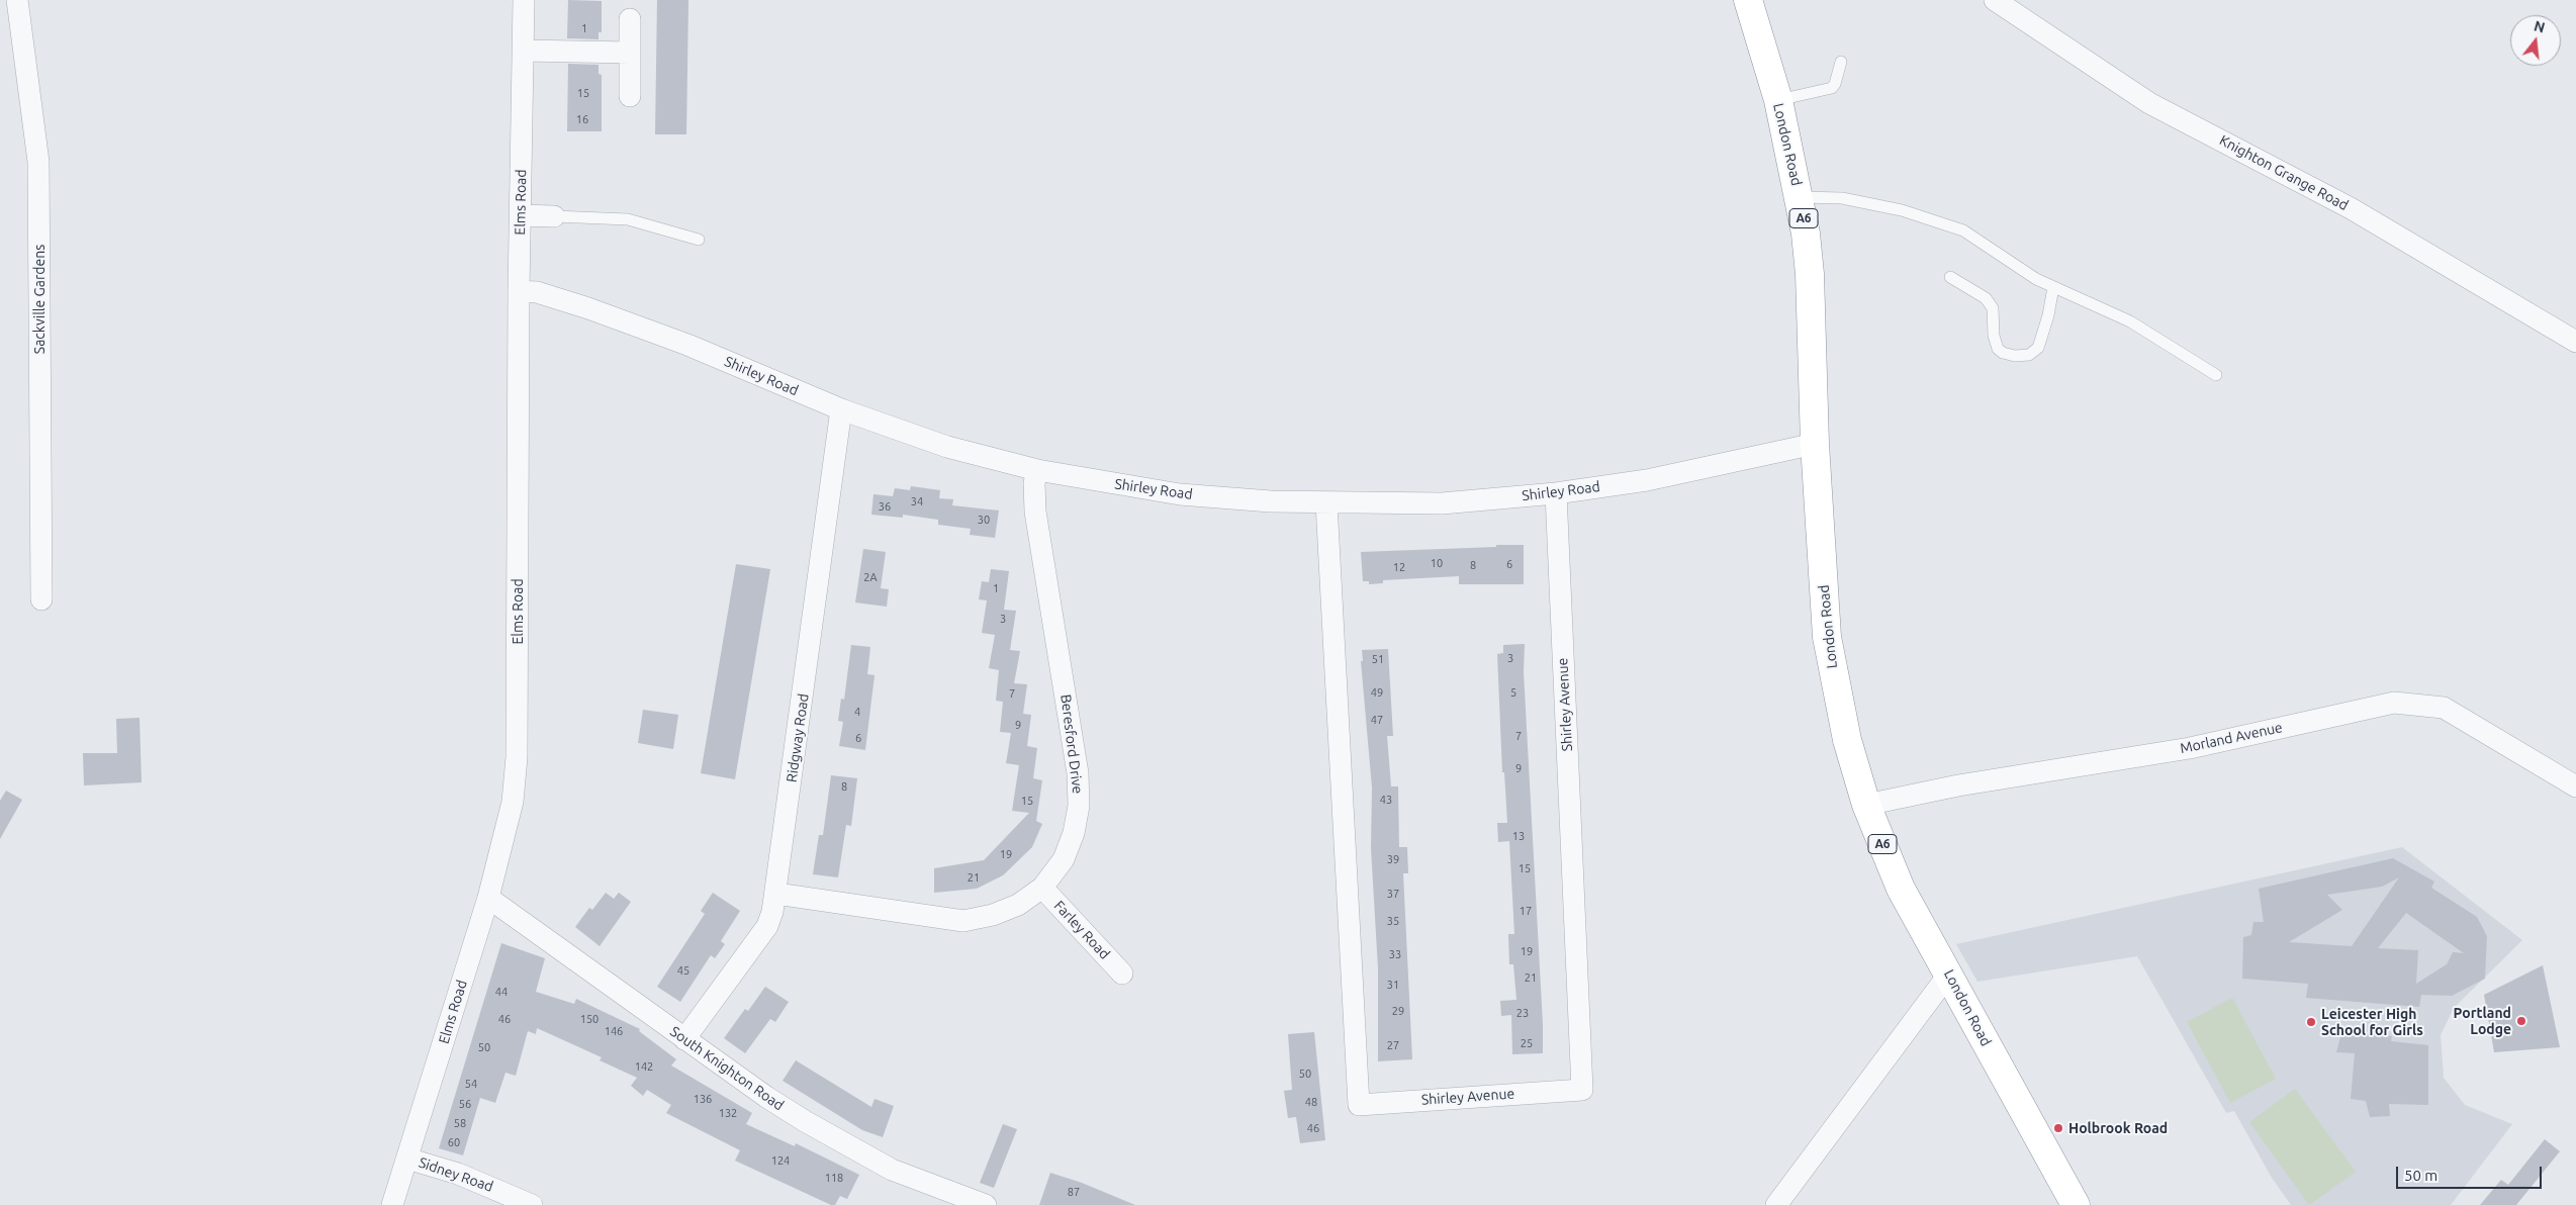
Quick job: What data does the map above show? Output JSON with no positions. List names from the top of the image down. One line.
{"streets":{"highway":["London Road","A6"],"street":["Knighton Grange Road","Elms Road","Sackville Gardens","Shirley Road","Shirley Avenue","Ridgway Road","Morland Avenue","Beresford Drive","Farley Road","South Knighton Road","Sidney Road"]},"crossings":[["London Road","Shirley Road"],["London Road","Morland Avenue"],["Elms Road","Shirley Road"],["Elms Road","South Knighton Road"],["Elms Road","Sidney Road"],["Shirley Road","Shirley Avenue"],["Shirley Road","Ridgway Road"],["Shirley Road","Beresford Drive"],["Ridgway Road","Beresford Drive"],["Ridgway Road","South Knighton Road"],["Beresford Drive","Farley Road"]],"places":["Portland Lodge","Leicester High School for Girls","Holbrook Road"],"house_numbers":["1","15","16","34","36","30","10","6","8","12","2A","1","3","3","51","49","5","7","4","47","9","7","6","9","8","43","15","13","19","39","15","21","37","17","35","19","33","45","21","31","44","29","23","46","150","146","25","27","50","142","50","54","136","48","56","132","58","46","60","124","118","87"],"scale_bar":"50 m","north":"top"}
